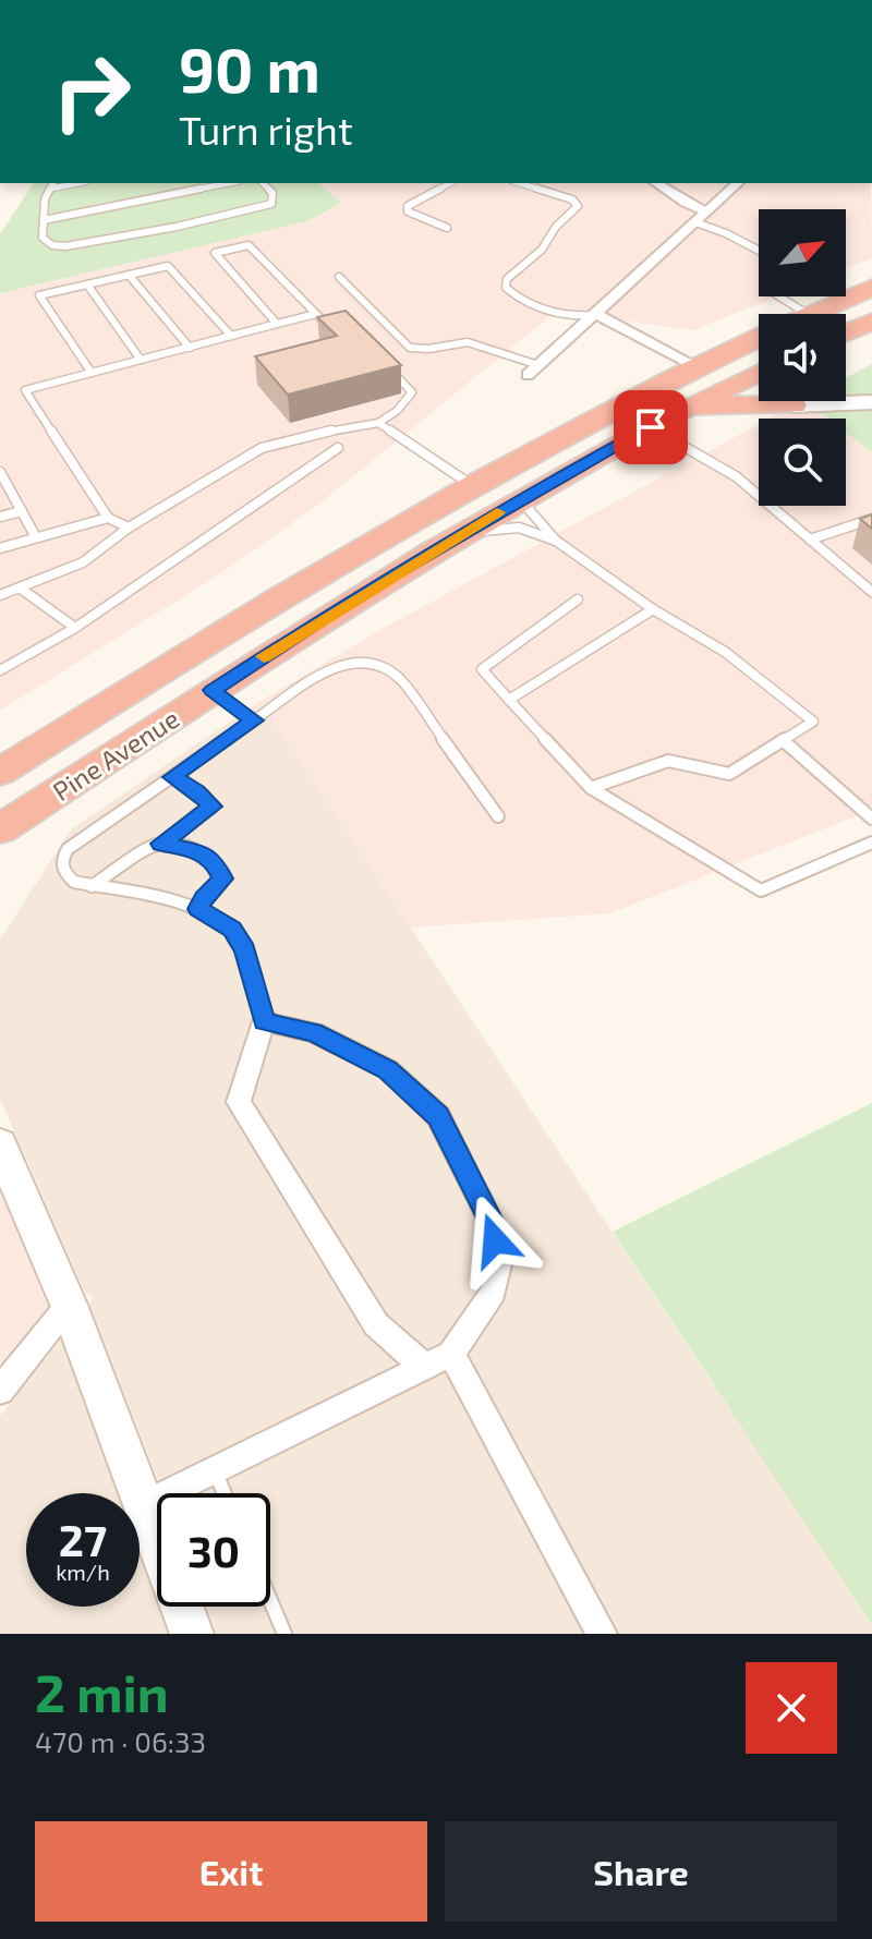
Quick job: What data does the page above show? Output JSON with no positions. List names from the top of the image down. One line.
{"streets":{"highway":["Pine Avenue"]},"north":"top right","page":{"turn":["90 m","Turn right"],"speed":"27 km/h","limit":"30","heading":["2 min","470 m · 06:33"],"buttons":["Exit","Share"]}}
